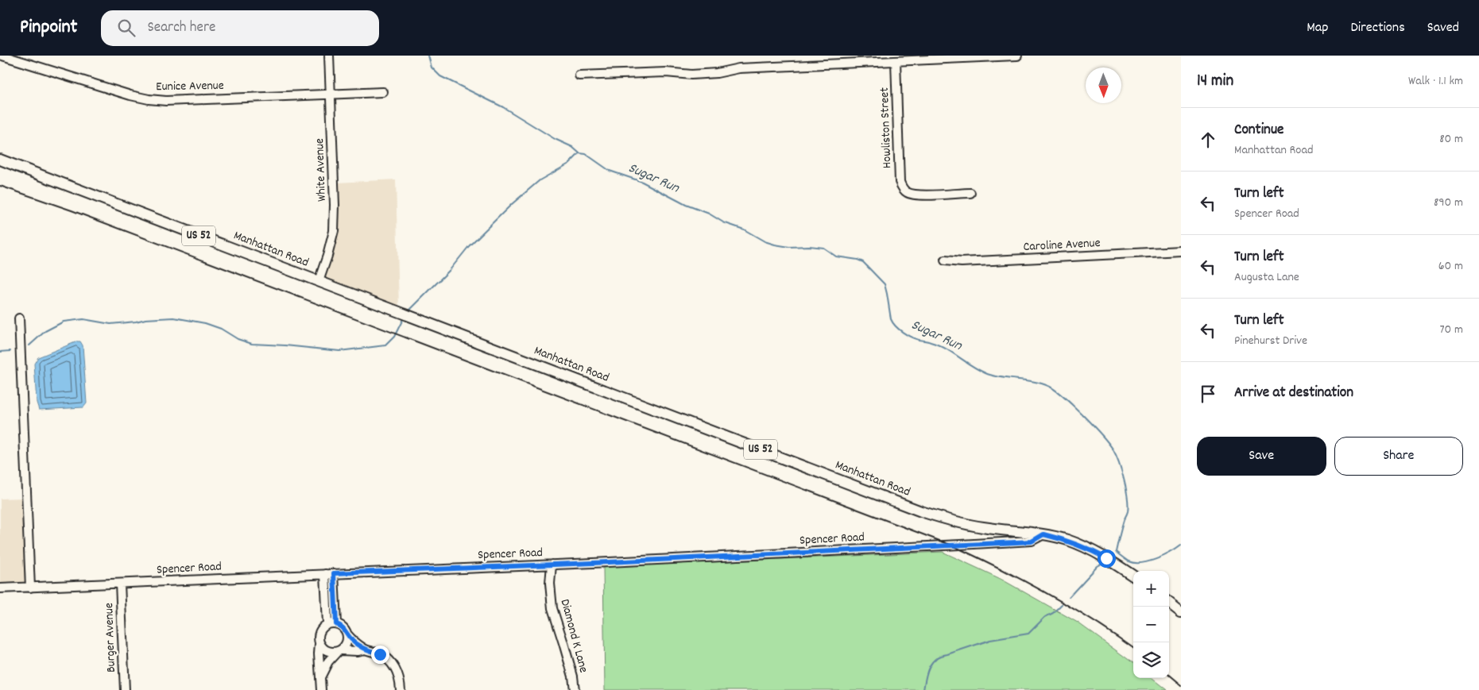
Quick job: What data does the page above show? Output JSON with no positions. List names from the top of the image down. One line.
{"streets":{"main road":["US 52","Manhattan Road"],"street":["Eunice Avenue","Howliston Street","White Avenue","Caroline Avenue","Spencer Road","Diamond K Lane","Burger Avenue"]},"crossings":[["Eunice Avenue","White Avenue"],["White Avenue","Manhattan Road"],["Manhattan Road","Spencer Road"],["Spencer Road","Diamond K Lane"],["Spencer Road","Burger Avenue"]],"water":["Sugar Run"],"north":"bottom","page":{"header":"Pinpoint","search":"Search here","nav":["Map","Directions","Saved"],"heading":["14 min","Walk · 1.1 km"],"list":[["Continue","Manhattan Road","80 m"],["Turn left","Spencer Road","890 m"],["Turn left","Augusta Lane","60 m"],["Turn left","Pinehurst Drive","70 m"],"Arrive at destination"],"buttons":["Save","Share"],"map_buttons":["+","−"]}}
